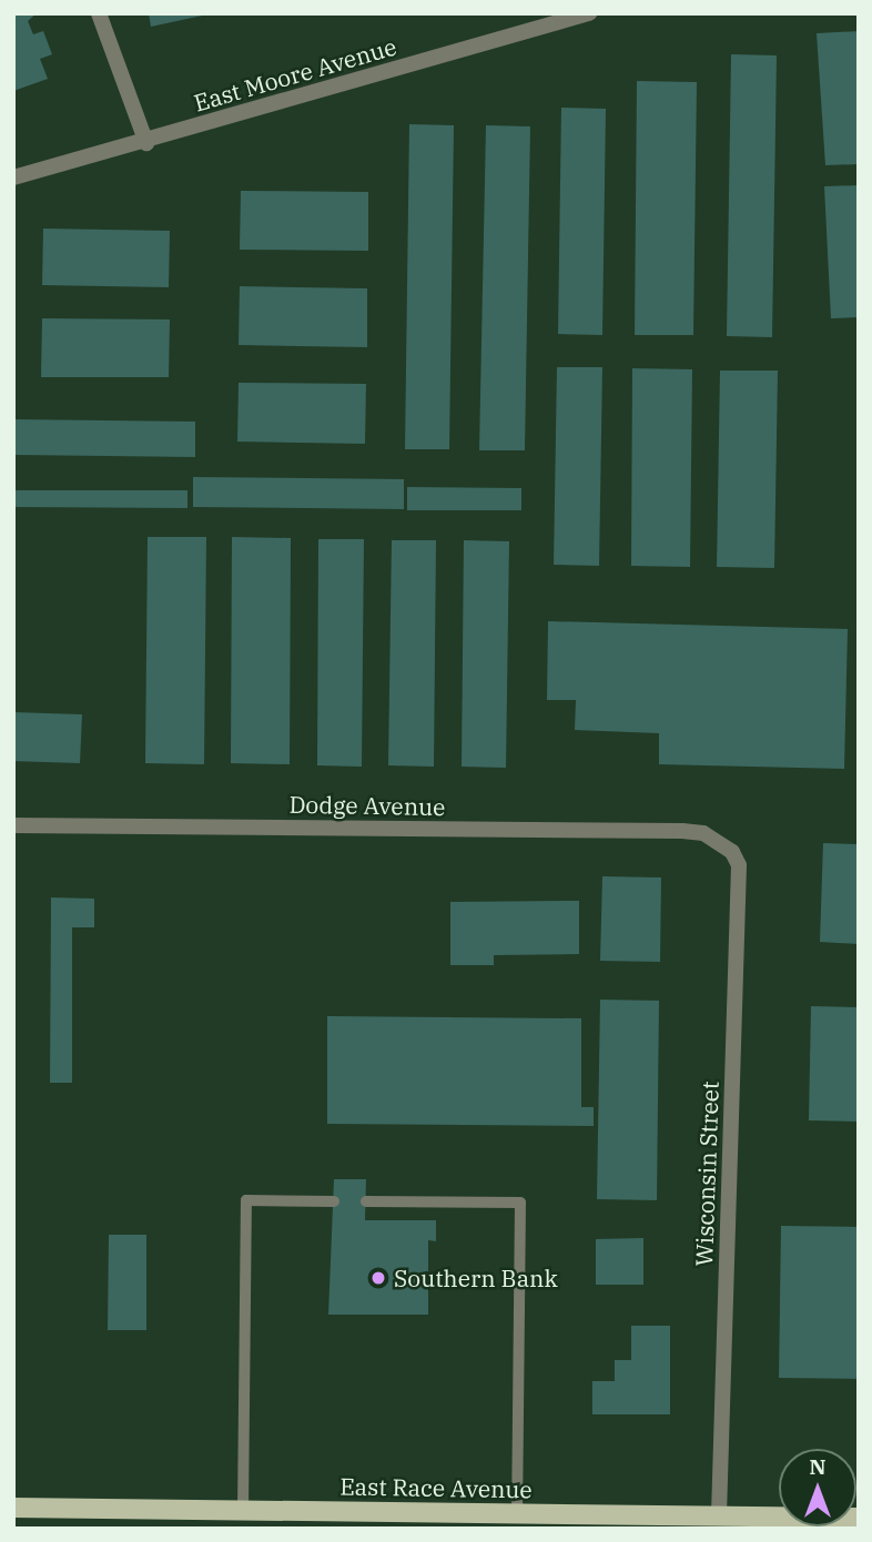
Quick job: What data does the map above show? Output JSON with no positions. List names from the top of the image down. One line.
{"streets":{"main road":["East Race Avenue"],"street":["East Moore Avenue","Dodge Avenue","Wisconsin Street"]},"crossings":[["Dodge Avenue","Wisconsin Street"],["Wisconsin Street","East Race Avenue"]],"places":["Southern Bank"],"north":"top"}
